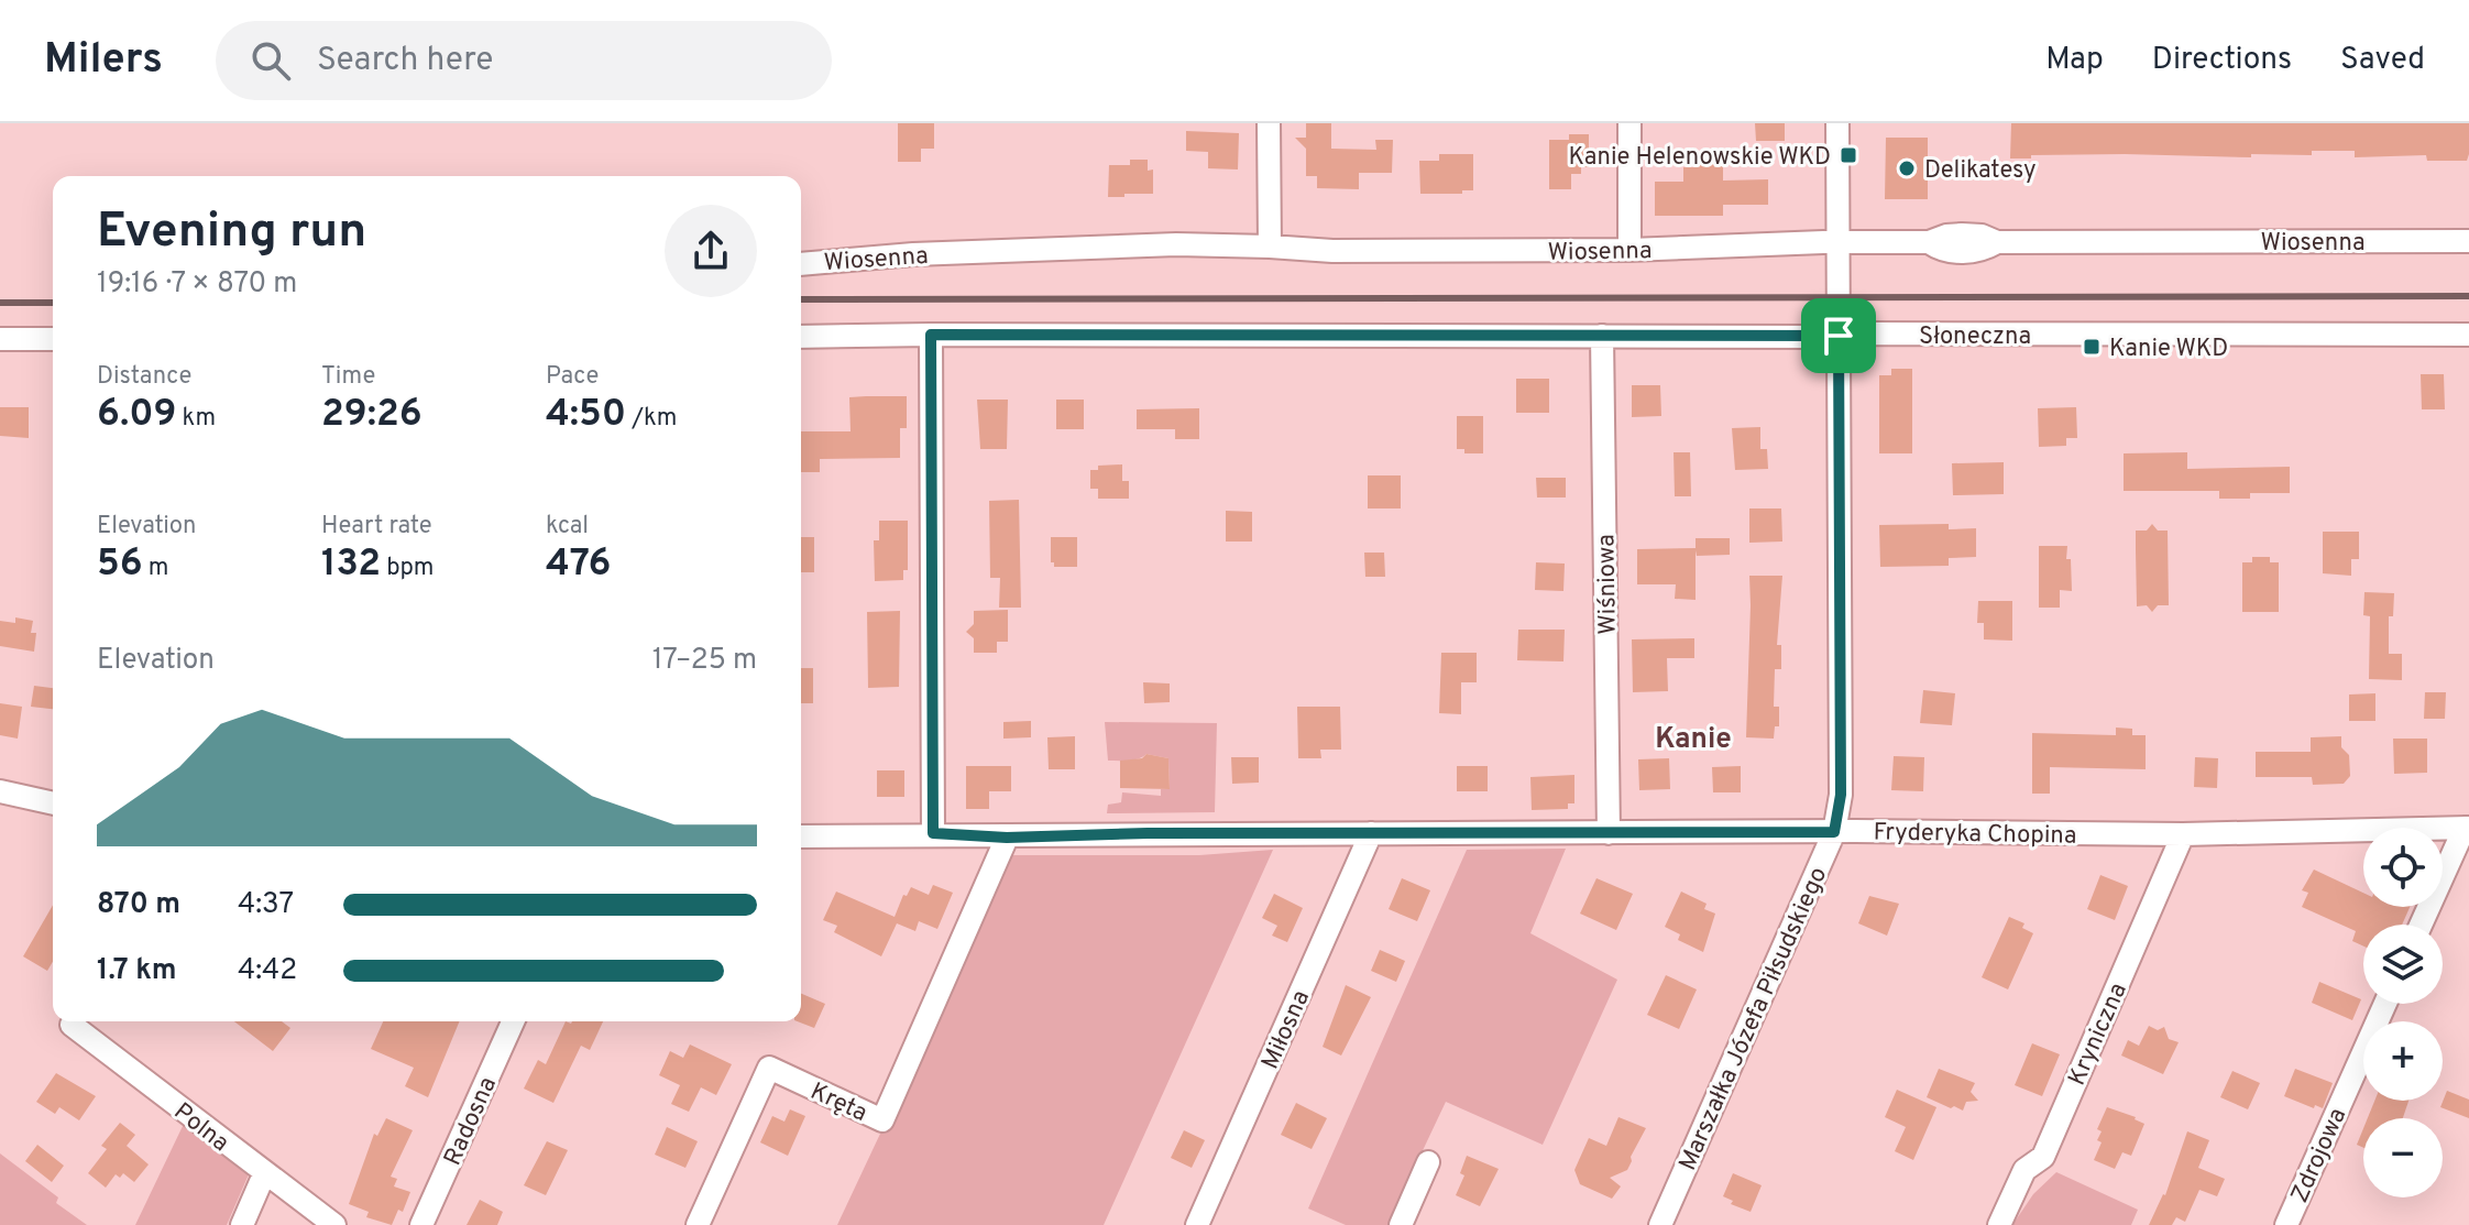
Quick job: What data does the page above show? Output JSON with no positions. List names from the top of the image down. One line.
{"streets":{"street":["Wiosenna","Słoneczna","Wiśniowa","Fryderyka Chopina","Marszałka Józefa Piłsudskiego","Miłosna","Kryniczna","Kręta","Radosna","Polna","Zdrojowa"]},"crossings":[["Wiosenna","Marszałka Józefa Piłsudskiego"],["Słoneczna","Wiśniowa"],["Słoneczna","Marszałka Józefa Piłsudskiego"],["Wiśniowa","Fryderyka Chopina"],["Fryderyka Chopina","Marszałka Józefa Piłsudskiego"],["Fryderyka Chopina","Miłosna"],["Fryderyka Chopina","Kryniczna"],["Fryderyka Chopina","Kręta"]],"districts":["Kanie"],"places":{"transit":["Kanie Helenowskie WKD","Kanie WKD"],"other":["Delikatesy"]},"page":{"header":"Milers","search":"Search here","nav":["Map","Directions","Saved"],"heading":["Evening run","19:16 · 7 × 870 m"],"stats":[["Distance","6.09 km"],["Time","29:26"],["Pace","4:50 /km"],["Elevation","56 m"],["Heart rate","132 bpm"],["kcal","476"]],"chart":["Elevation","17–25 m"],"map_buttons":["+","−"],"list":[{"name":"870 m","note":"4:37"},{"name":"1.7 km","note":"4:42"}]}}
